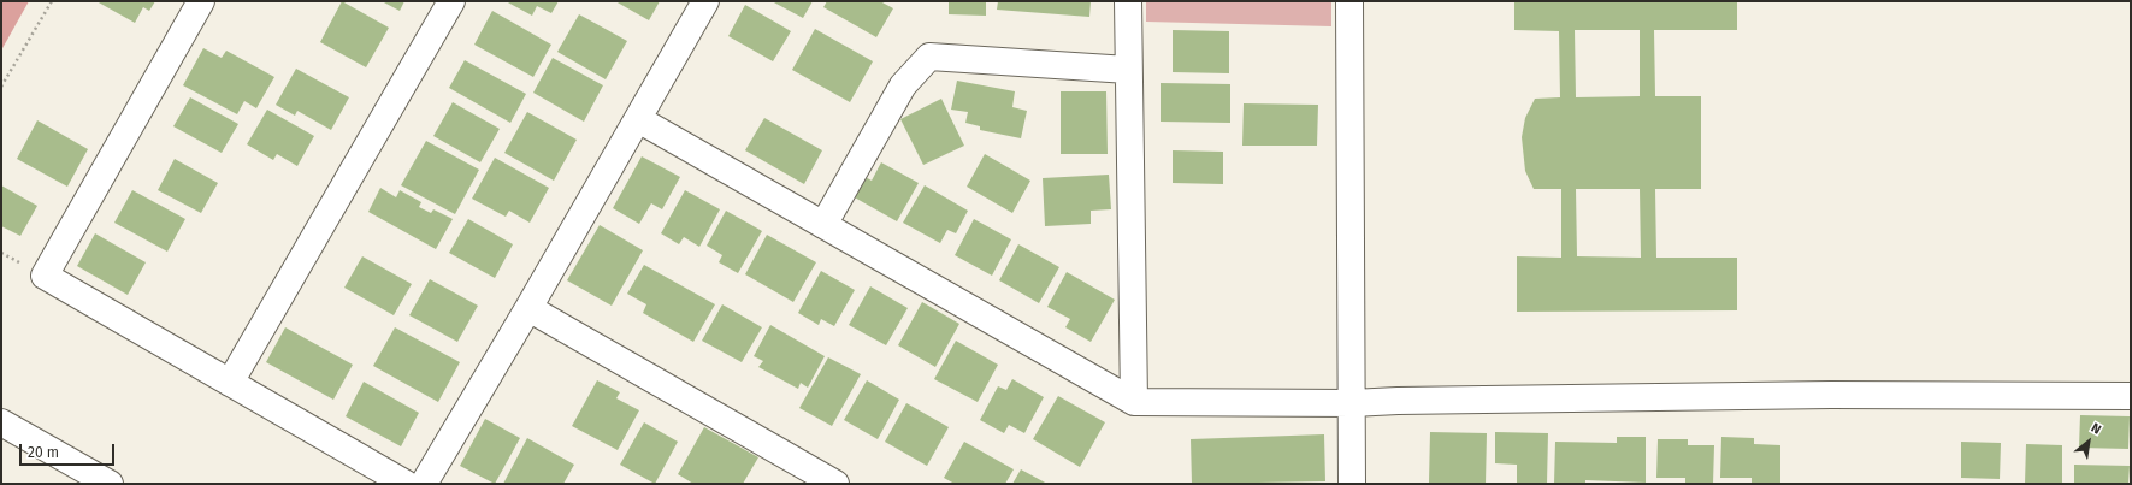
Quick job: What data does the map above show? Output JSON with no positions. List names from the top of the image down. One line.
{"scale_bar":"20 m","north":"top right"}
